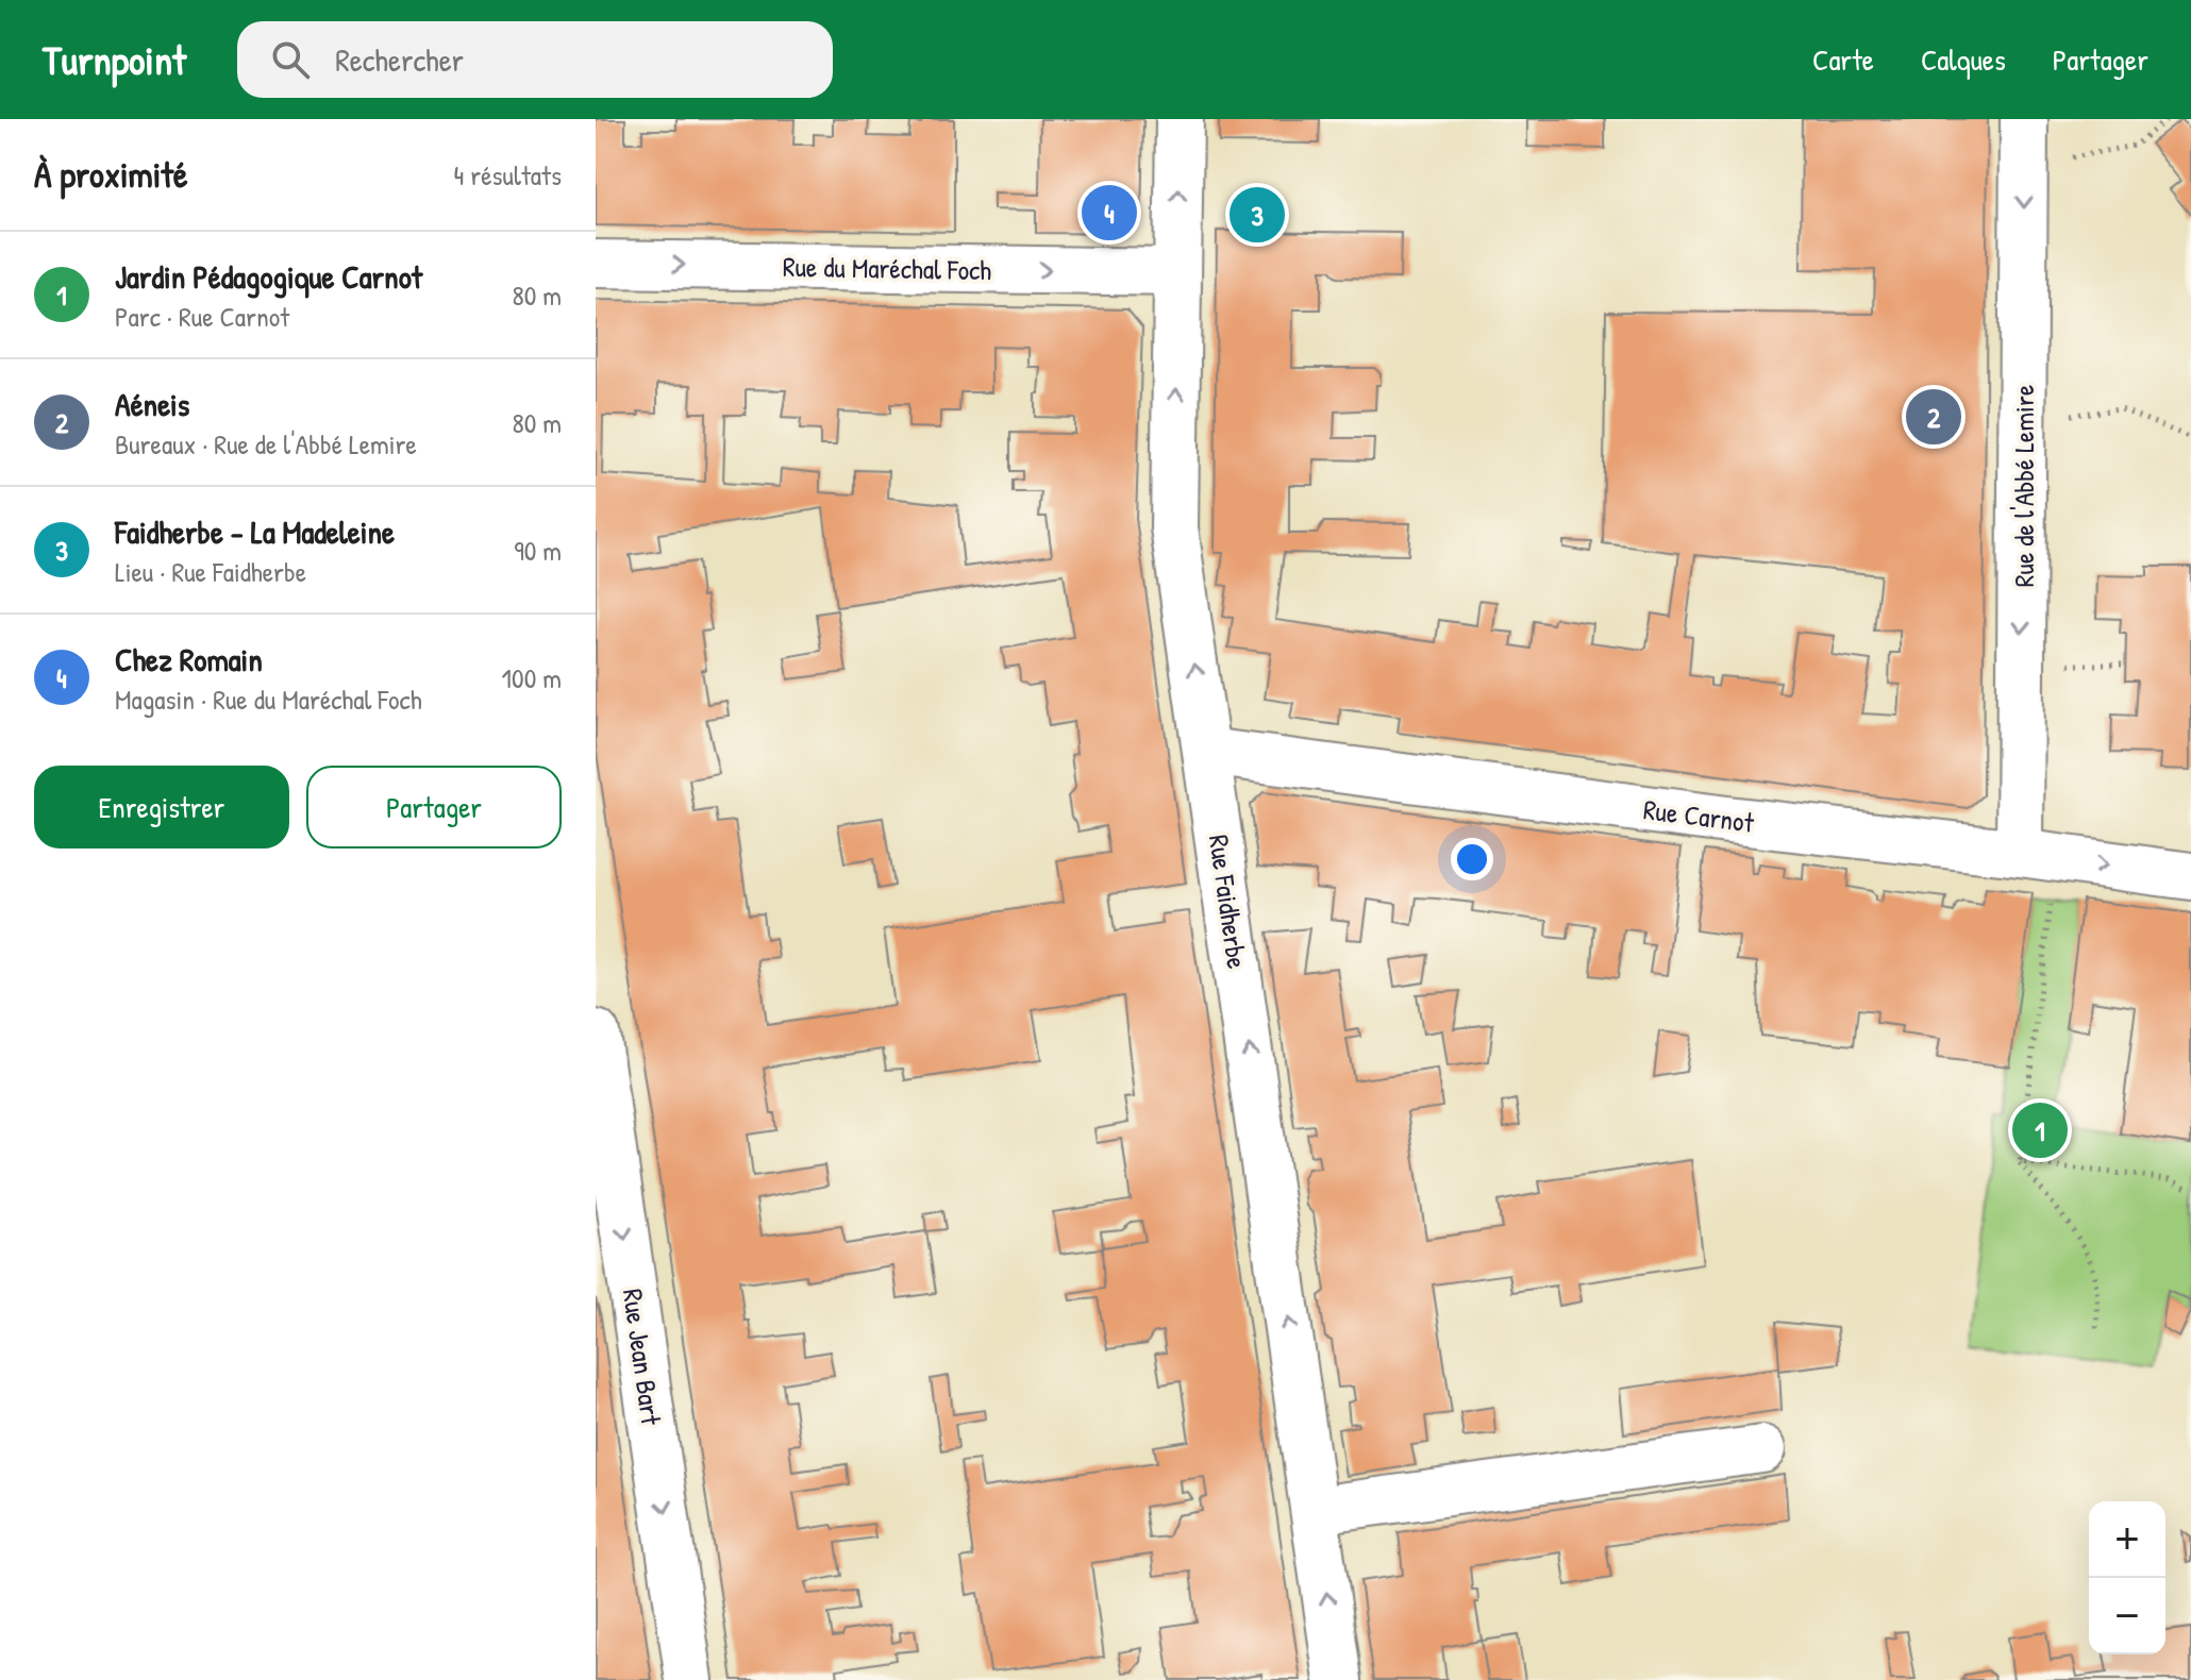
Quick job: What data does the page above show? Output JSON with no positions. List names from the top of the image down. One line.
{"streets":{"street":["Rue du Maréchal Foch","Rue de l'Abbé Lemire","Rue Carnot","Rue Faidherbe","Rue Jean Bart"]},"crossings":[["Rue du Maréchal Foch","Rue Faidherbe"],["Rue de l'Abbé Lemire","Rue Carnot"],["Rue Carnot","Rue Faidherbe"]],"one_way":["Rue du Maréchal Foch","Rue de l'Abbé Lemire","Rue Faidherbe","Rue Jean Bart"],"page":{"header":"Turnpoint","search":"Rechercher","nav":["Carte","Calques","Partager"],"heading":["À proximité","4 résultats"],"pins":["4","3","2","1"],"list":[{"mark":"1","name":"Jardin Pédagogique Carnot","note":"Parc · Rue Carnot","value":"80 m"},{"mark":"2","name":"Aéneis","note":"Bureaux · Rue de l'Abbé Lemire","value":"80 m"},{"mark":"3","name":"Faidherbe - La Madeleine","note":"Lieu · Rue Faidherbe","value":"90 m"},{"mark":"4","name":"Chez Romain","note":"Magasin · Rue du Maréchal Foch","value":"100 m"}],"buttons":["Enregistrer","Partager"],"map_buttons":["+","−"]}}
